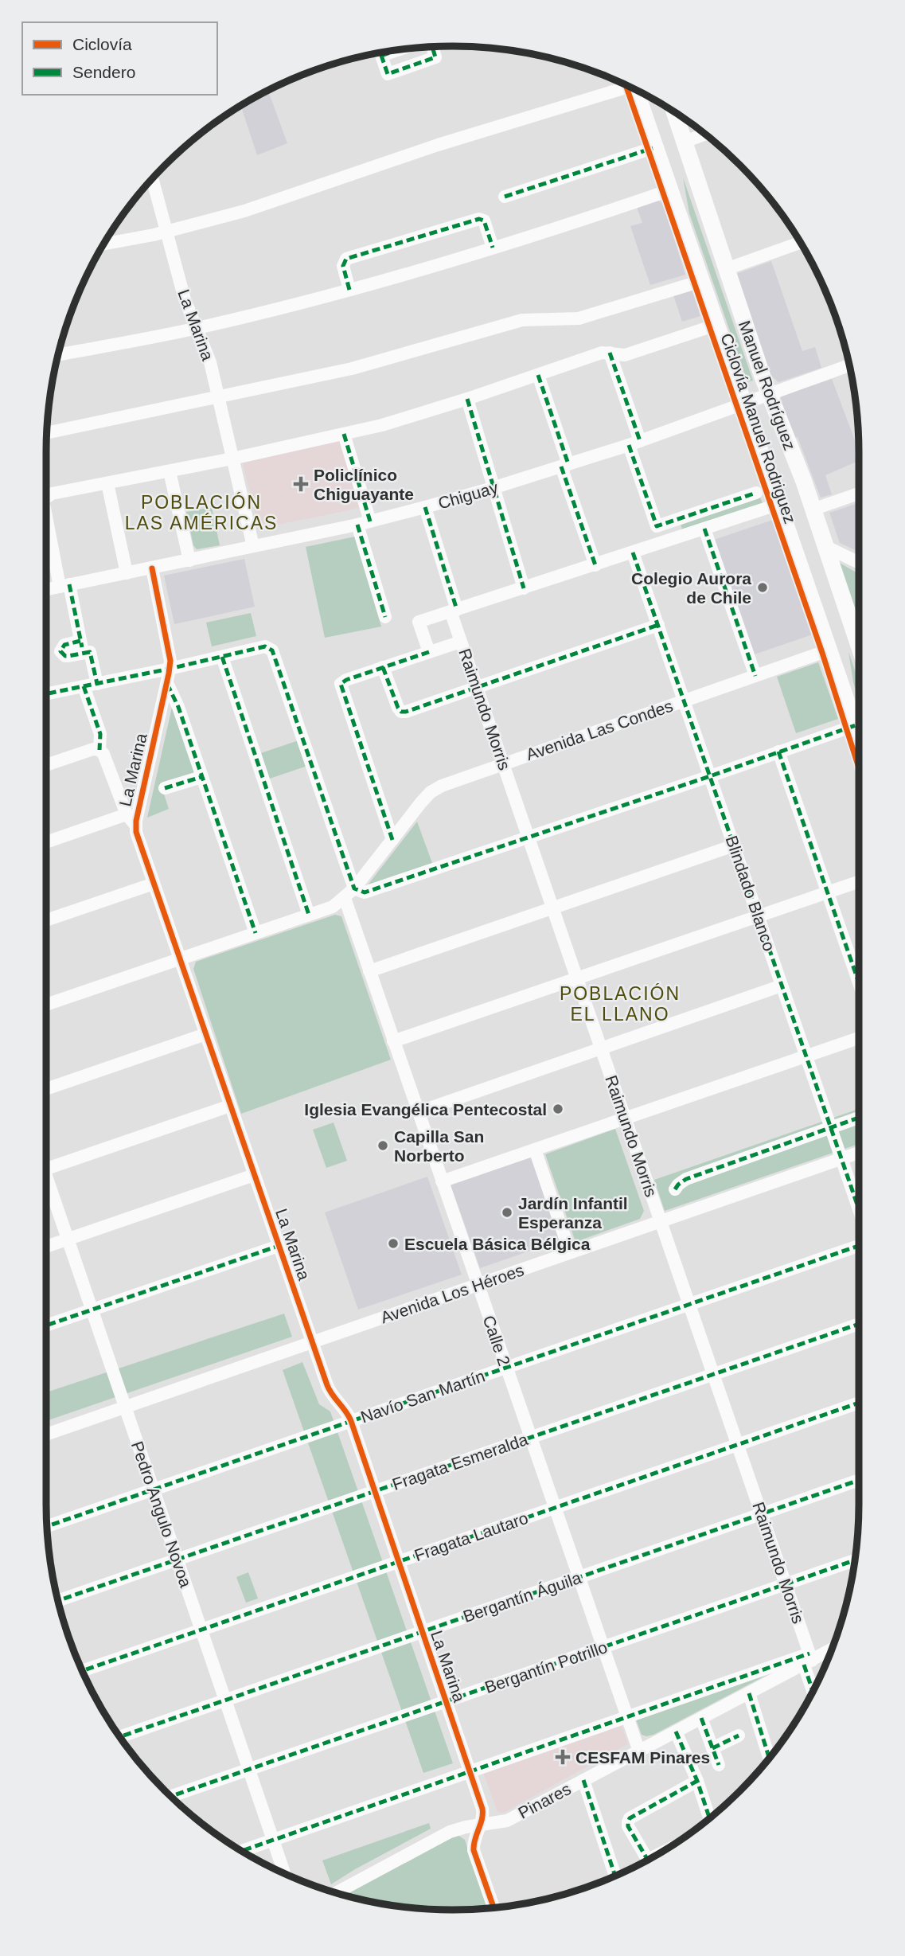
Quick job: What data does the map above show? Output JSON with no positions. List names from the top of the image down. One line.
{"streets":{"main road":["Manuel Rodríguez"],"street":["La Marina","Chiguay","Raimundo Morris","Avenida Las Condes","Blindado Blanco","Avenida Los Héroes","Calle 2","Navío San Martín","Fragata Esmeralda","Pedro Angulo Novoa","Fragata Lautaro","Bergantín Águila","Bergantín Potrillo","Pinares"],"cycle path":["Ciclovía Manuel Rodriguez"]},"crossings":[["La Marina","Chiguay"],["La Marina","Avenida Las Condes"],["La Marina","Avenida Los Héroes"],["La Marina","Navío San Martín"],["La Marina","Fragata Esmeralda"],["La Marina","Fragata Lautaro"],["La Marina","Bergantín Águila"],["La Marina","Bergantín Potrillo"],["La Marina","Pinares"],["Manuel Rodríguez","Chiguay"],["Manuel Rodríguez","Avenida Las Condes"],["Chiguay","Raimundo Morris"],["Raimundo Morris","Avenida Las Condes"],["Raimundo Morris","Avenida Los Héroes"],["Raimundo Morris","Navío San Martín"],["Raimundo Morris","Fragata Esmeralda"],["Raimundo Morris","Fragata Lautaro"],["Raimundo Morris","Bergantín Águila"],["Raimundo Morris","Bergantín Potrillo"],["Raimundo Morris","Pinares"],["Avenida Las Condes","Blindado Blanco"],["Avenida Las Condes","Calle 2"],["Blindado Blanco","Avenida Los Héroes"],["Avenida Los Héroes","Calle 2"],["Avenida Los Héroes","Pedro Angulo Novoa"],["Calle 2","Navío San Martín"],["Calle 2","Fragata Esmeralda"],["Calle 2","Fragata Lautaro"],["Calle 2","Bergantín Águila"],["Calle 2","Bergantín Potrillo"],["Calle 2","Pinares"],["Navío San Martín","Pedro Angulo Novoa"],["Fragata Esmeralda","Pedro Angulo Novoa"],["Pedro Angulo Novoa","Fragata Lautaro"],["Pedro Angulo Novoa","Bergantín Águila"],["Pedro Angulo Novoa","Bergantín Potrillo"]],"districts":["POBLACIÓN LAS AMÉRICAS","POBLACIÓN EL LLANO"],"places":{"health":["Policlínico Chiguayante","CESFAM Pinares"],"other":["Colegio Aurora de Chile","Iglesia Evangélica Pentecostal","Capilla San Norberto","Jardín Infantil Esperanza","Escuela Básica Bélgica"]},"legend":["Ciclovía","Sendero"]}
